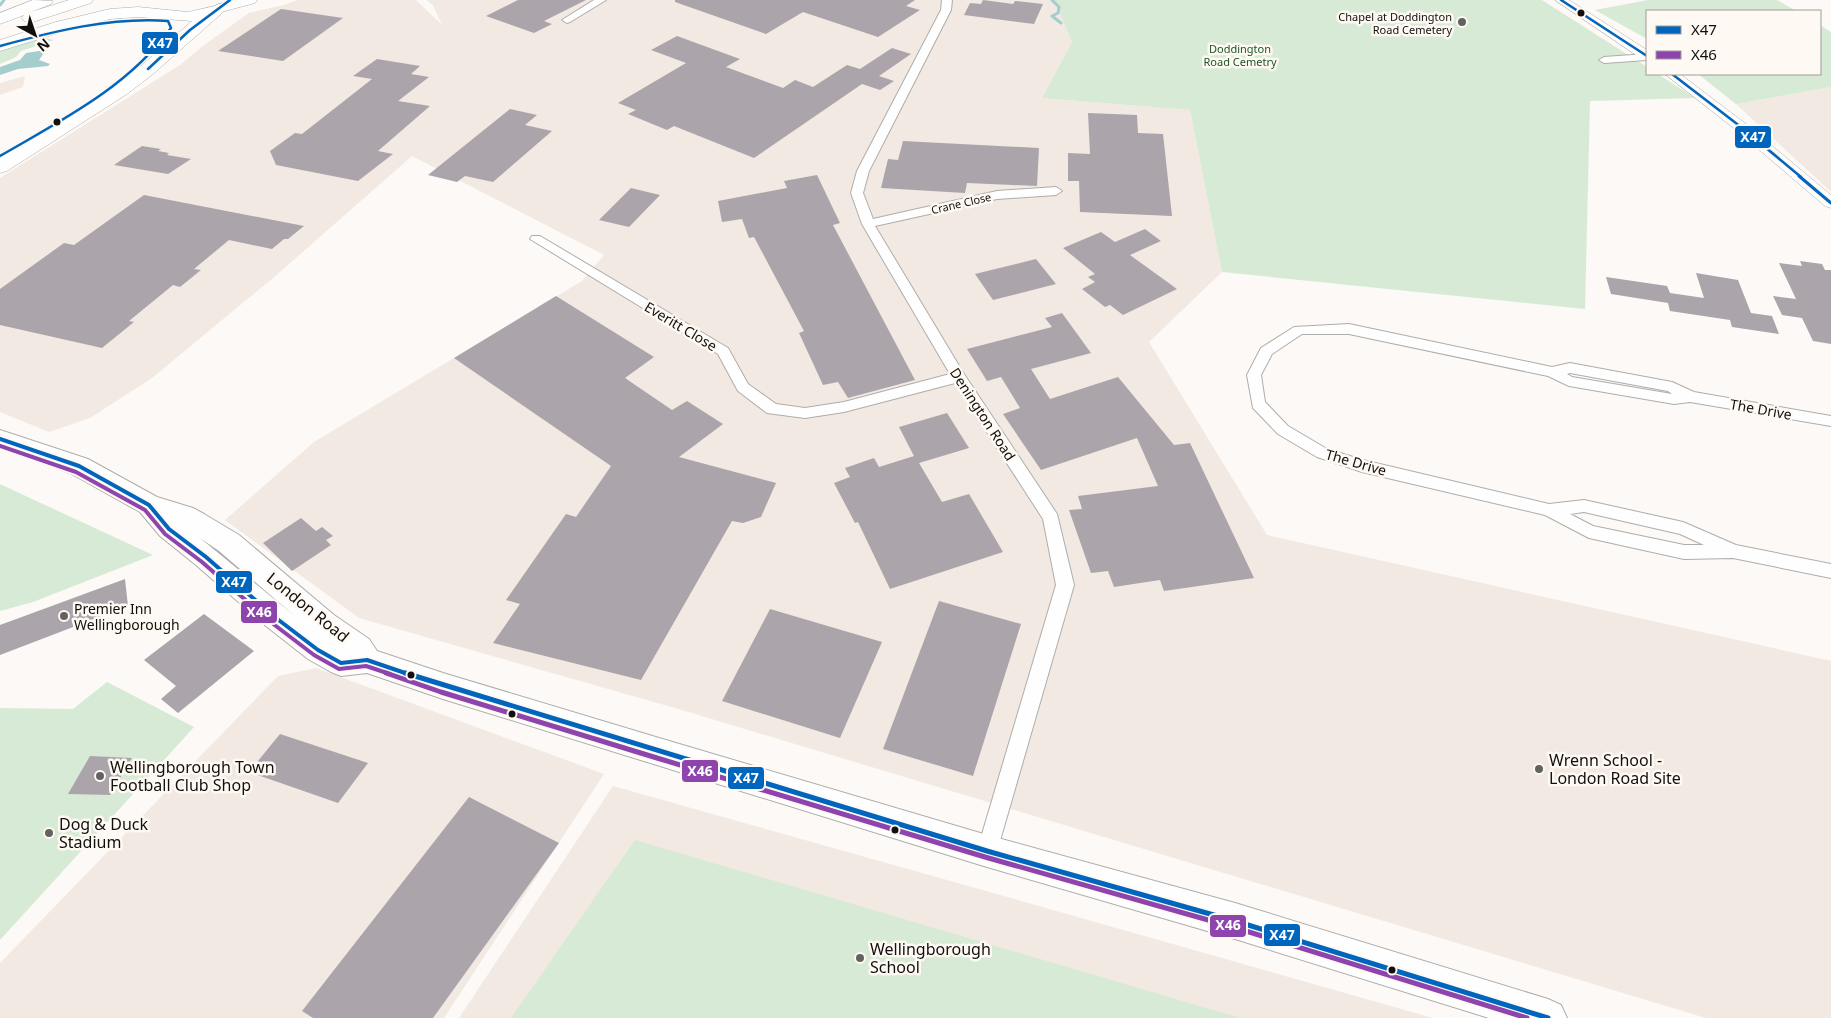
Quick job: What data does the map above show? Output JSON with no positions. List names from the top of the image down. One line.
{"streets":{"street":["Crane Close","Everitt Close","The Drive","Denington Road"]},"crossings":[["Crane Close","Denington Road"],["Everitt Close","Denington Road"]],"parks":["Doddington Road Cemetry"],"places":["Chapel at Doddington Road Cemetery","Premier Inn Wellingborough","Wrenn School - London Road Site","Wellingborough Town Football Club Shop","Dog & Duck Stadium","Wellingborough School"],"lines":["transit line X47","transit line X46"],"legend":["X47","X46"],"north":"bottom right"}
